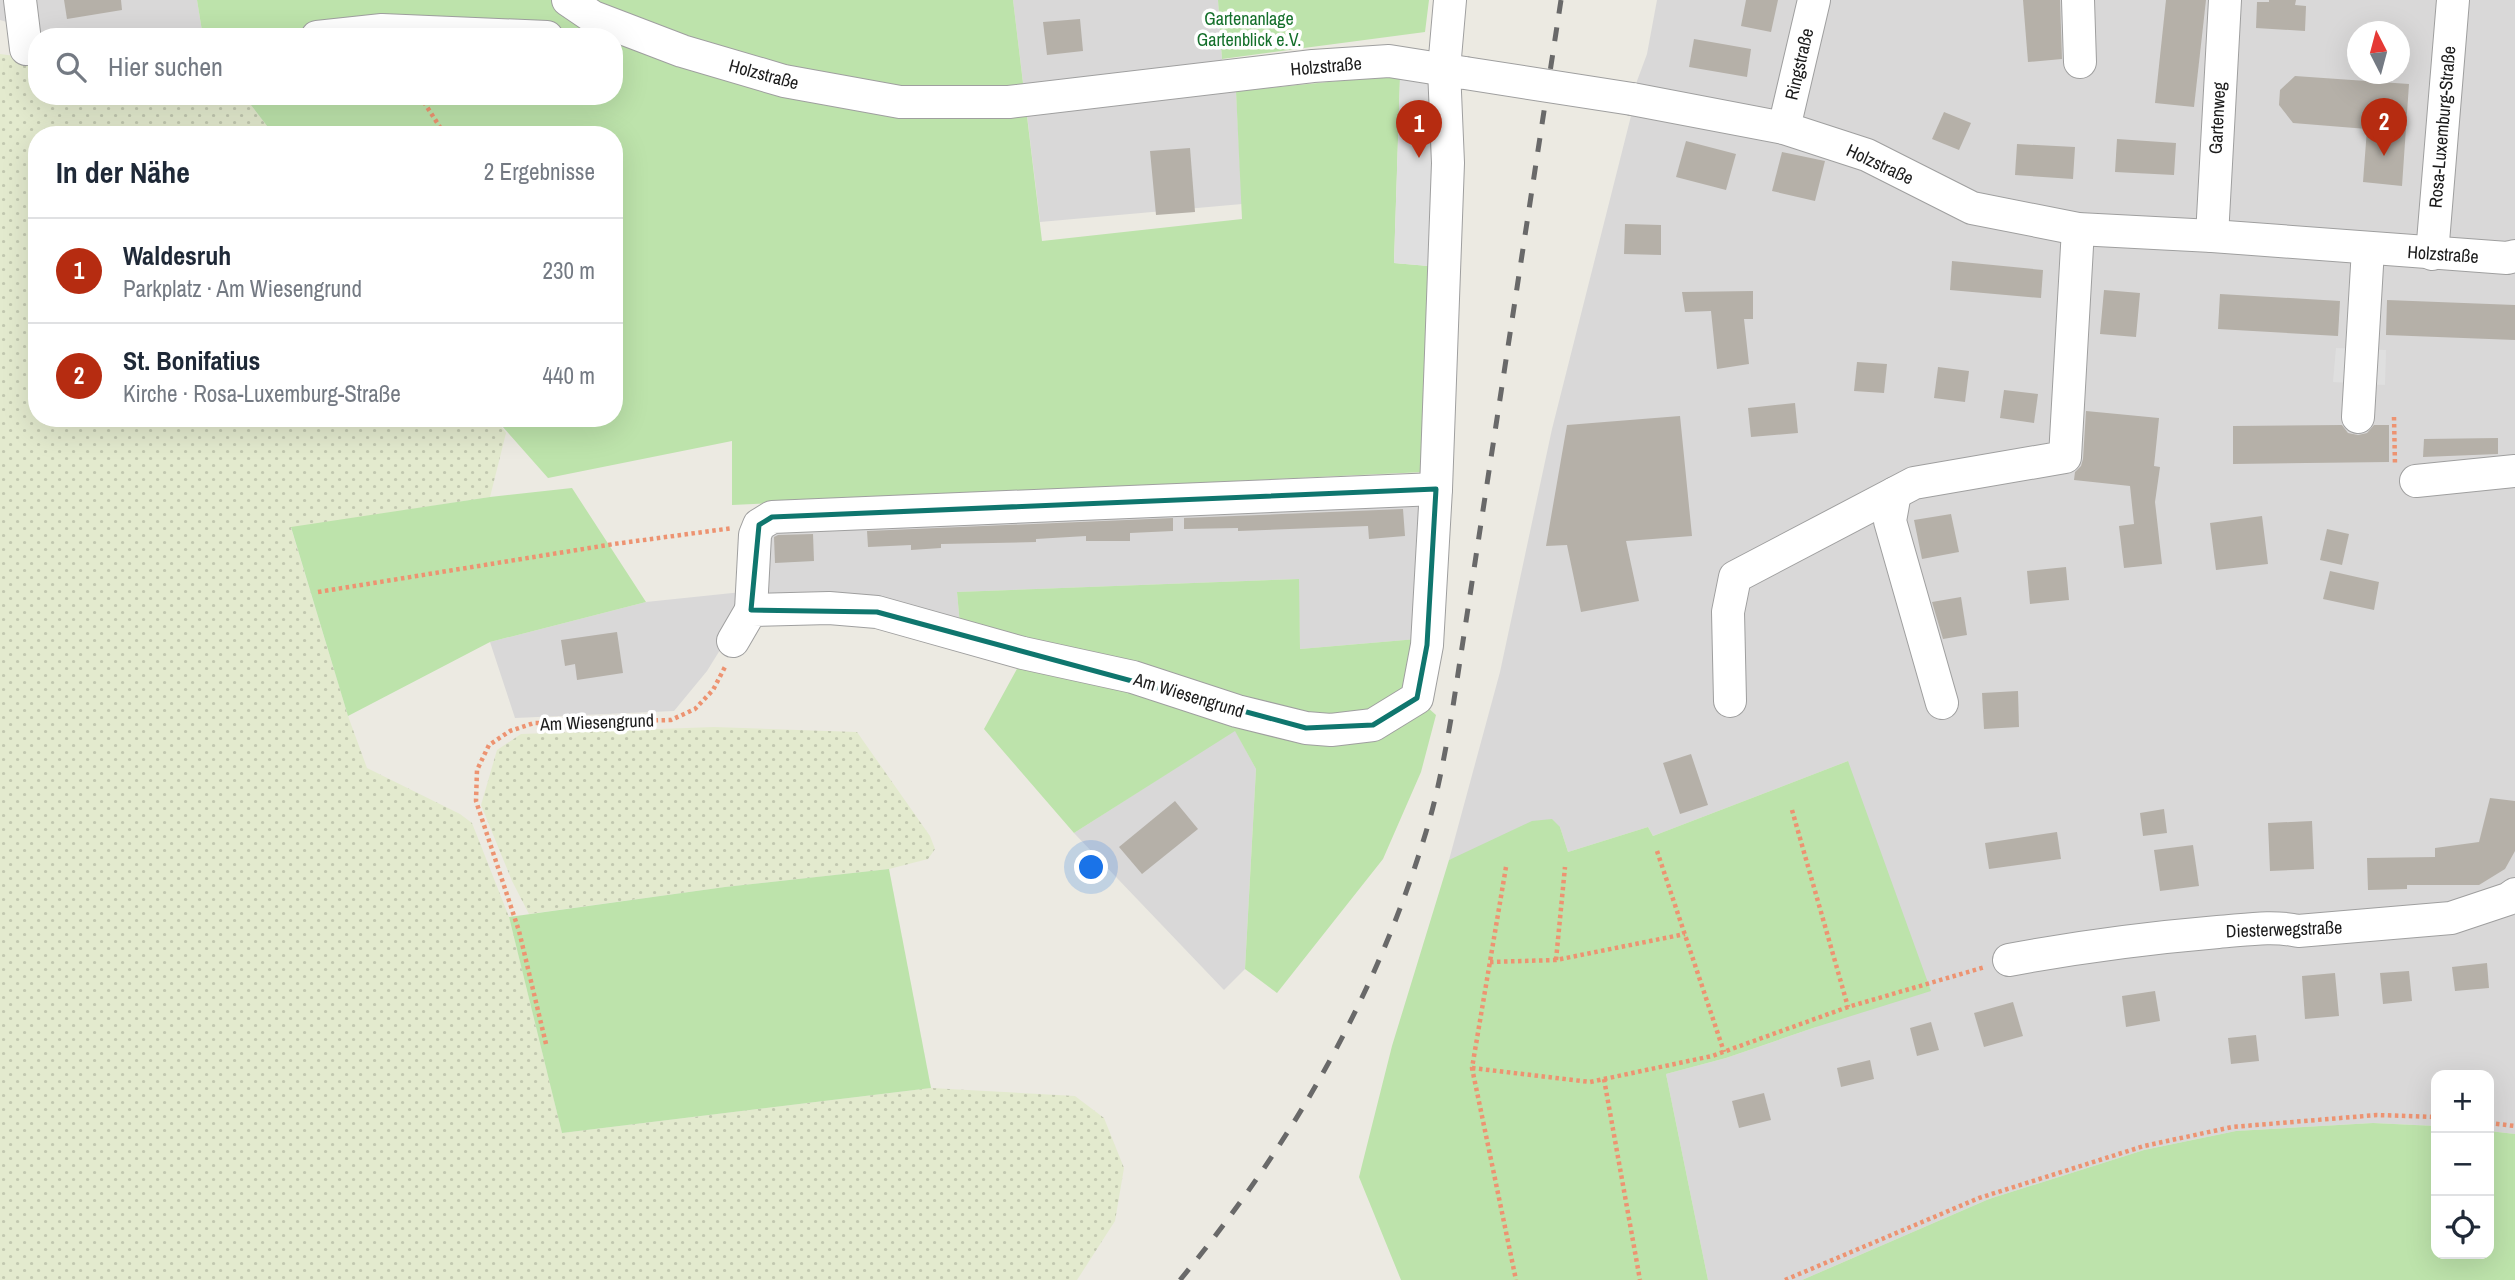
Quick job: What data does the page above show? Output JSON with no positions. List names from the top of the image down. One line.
{"streets":{"street":["Ringstraße","Holzstraße","Gartenweg","Rosa-Luxemburg-Straße","Am Wiesengrund","Diesterwegstraße"]},"crossings":[["Ringstraße","Holzstraße"],["Holzstraße","Gartenweg"],["Holzstraße","Rosa-Luxemburg-Straße"],["Holzstraße","Am Wiesengrund"]],"parks":["Gartenanlage Gartenblick e.V."],"north":"top","page":{"search":"Hier suchen","pins":["2","1"],"heading":["In der Nähe","2 Ergebnisse"],"list":[{"mark":"1","name":"Waldesruh","note":"Parkplatz · Am Wiesengrund","value":"230 m"},{"mark":"2","name":"St. Bonifatius","note":"Kirche · Rosa-Luxemburg-Straße","value":"440 m"}],"map_buttons":["+","−"]}}
